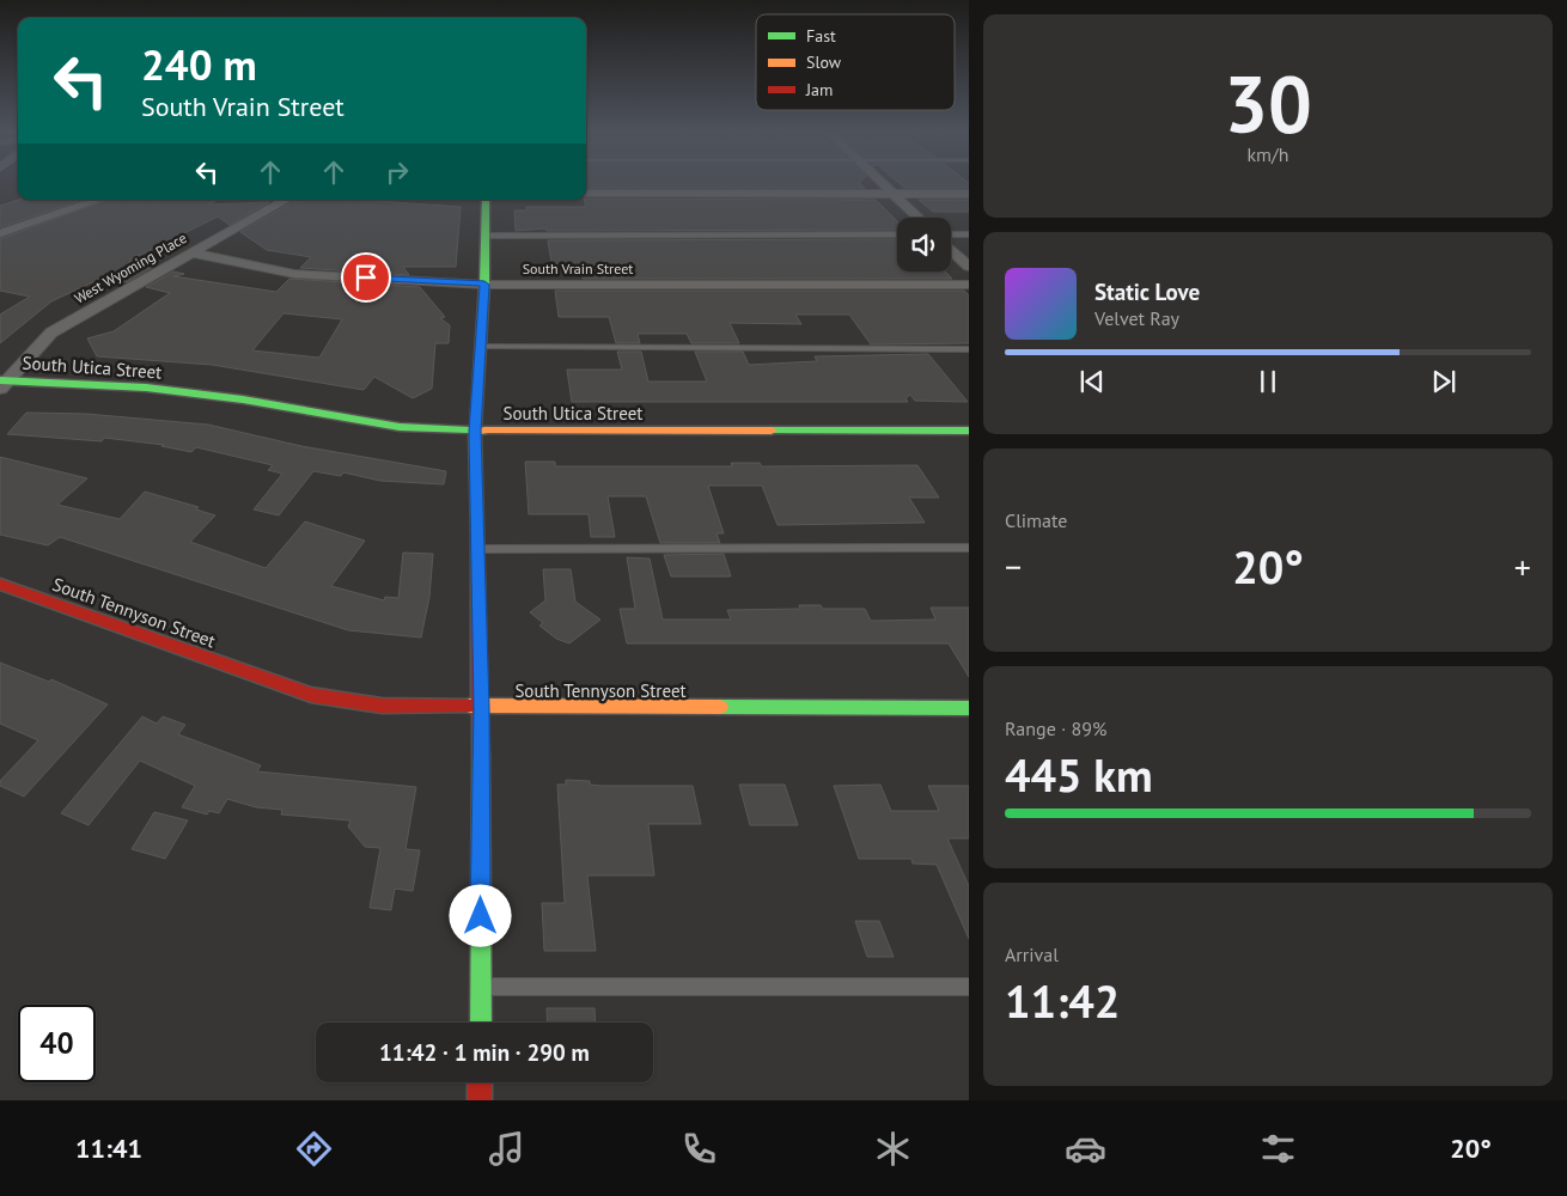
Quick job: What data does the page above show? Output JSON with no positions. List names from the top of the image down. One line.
{"streets":{"street":["West Wyoming Place","South Vrain Street","South Utica Street","South Tennyson Street"]},"crossings":[["West Wyoming Place","South Vrain Street"],["West Wyoming Place","South Utica Street"]],"legend":["Fast","Slow","Jam"],"page":{"tile":[["30","km/h"],"Climate",["Range · 89%","445 km"],["Arrival","11:42"]],"turn":["240 m","South Vrain Street"],"song":["Static Love","Velvet Ray"],"heat":["−","20°","+"],"limit":"40","trip":"11:42 · 1 min · 290 m","tabs":["11:41","20°"]}}
